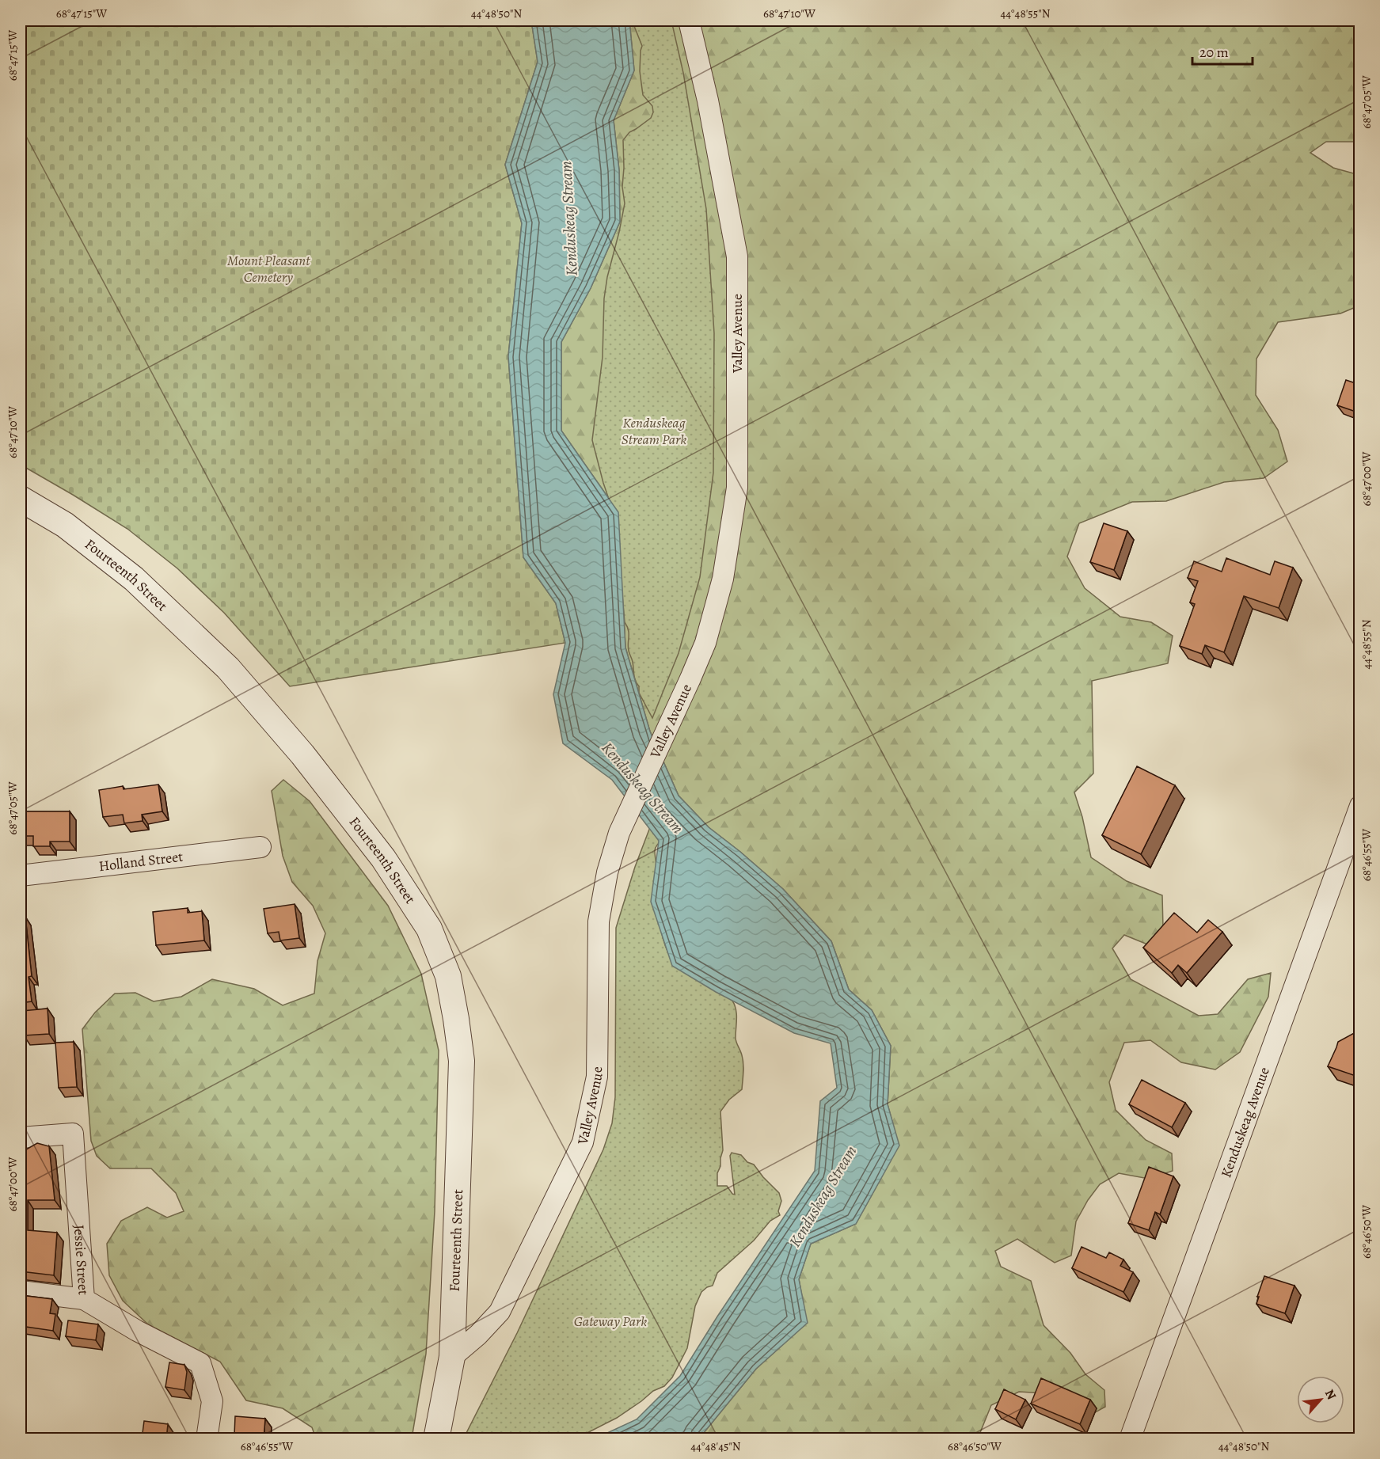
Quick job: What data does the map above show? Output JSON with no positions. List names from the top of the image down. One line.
{"streets":{"street":["Valley Avenue","Fourteenth Street","Holland Street","Kenduskeag Avenue","Jessie Street"]},"crossings":[["Valley Avenue","Fourteenth Street"]],"water":["Kenduskeag Stream"],"parks":["Mount Pleasant Cemetery","Kenduskeag Stream Park","Gateway Park"],"scale_bar":"20 m","north":"top right","coordinates":["68°47'15\"W","44°48'50\"N","68°47'10\"W","44°48'55\"N","68°47'05\"W","68°47'00\"W","68°46'55\"W","68°46'50\"W","44°48'45\"N"]}
